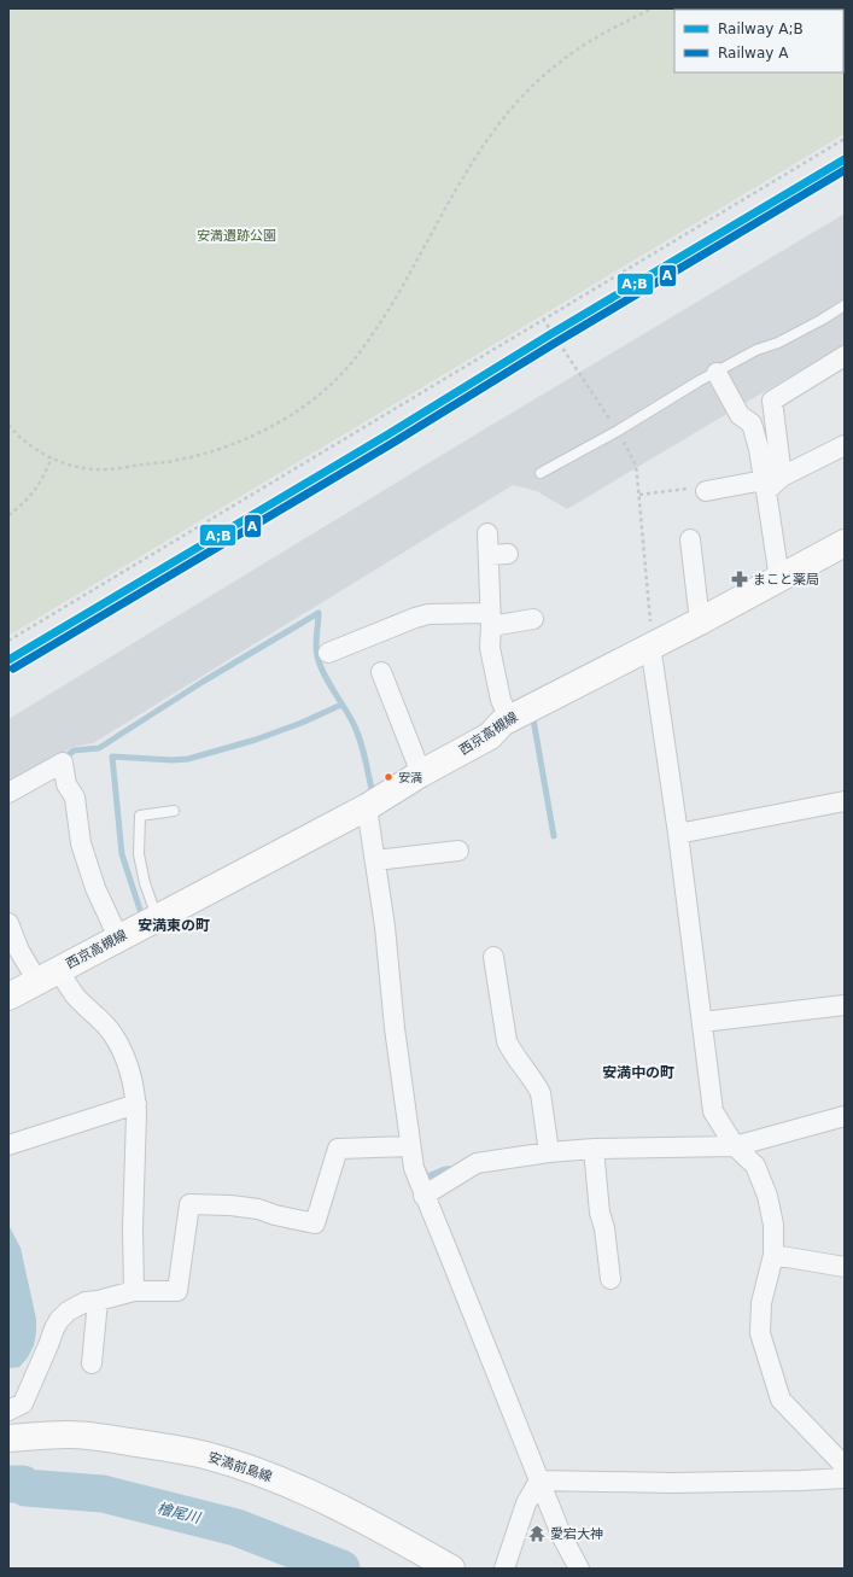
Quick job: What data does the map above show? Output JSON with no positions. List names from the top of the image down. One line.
{"streets":{"main road":["西京高槻線","安満前島線"]},"districts":["安満東の町","安満中の町"],"water":["檜尾川"],"parks":["安満遺跡公園"],"places":{"pharmacy":["まこと薬局"],"other":["安満"],"temple":["愛宕大神"]},"lines":["rail line A;B","rail line A"],"legend":["Railway A;B","Railway A"]}
